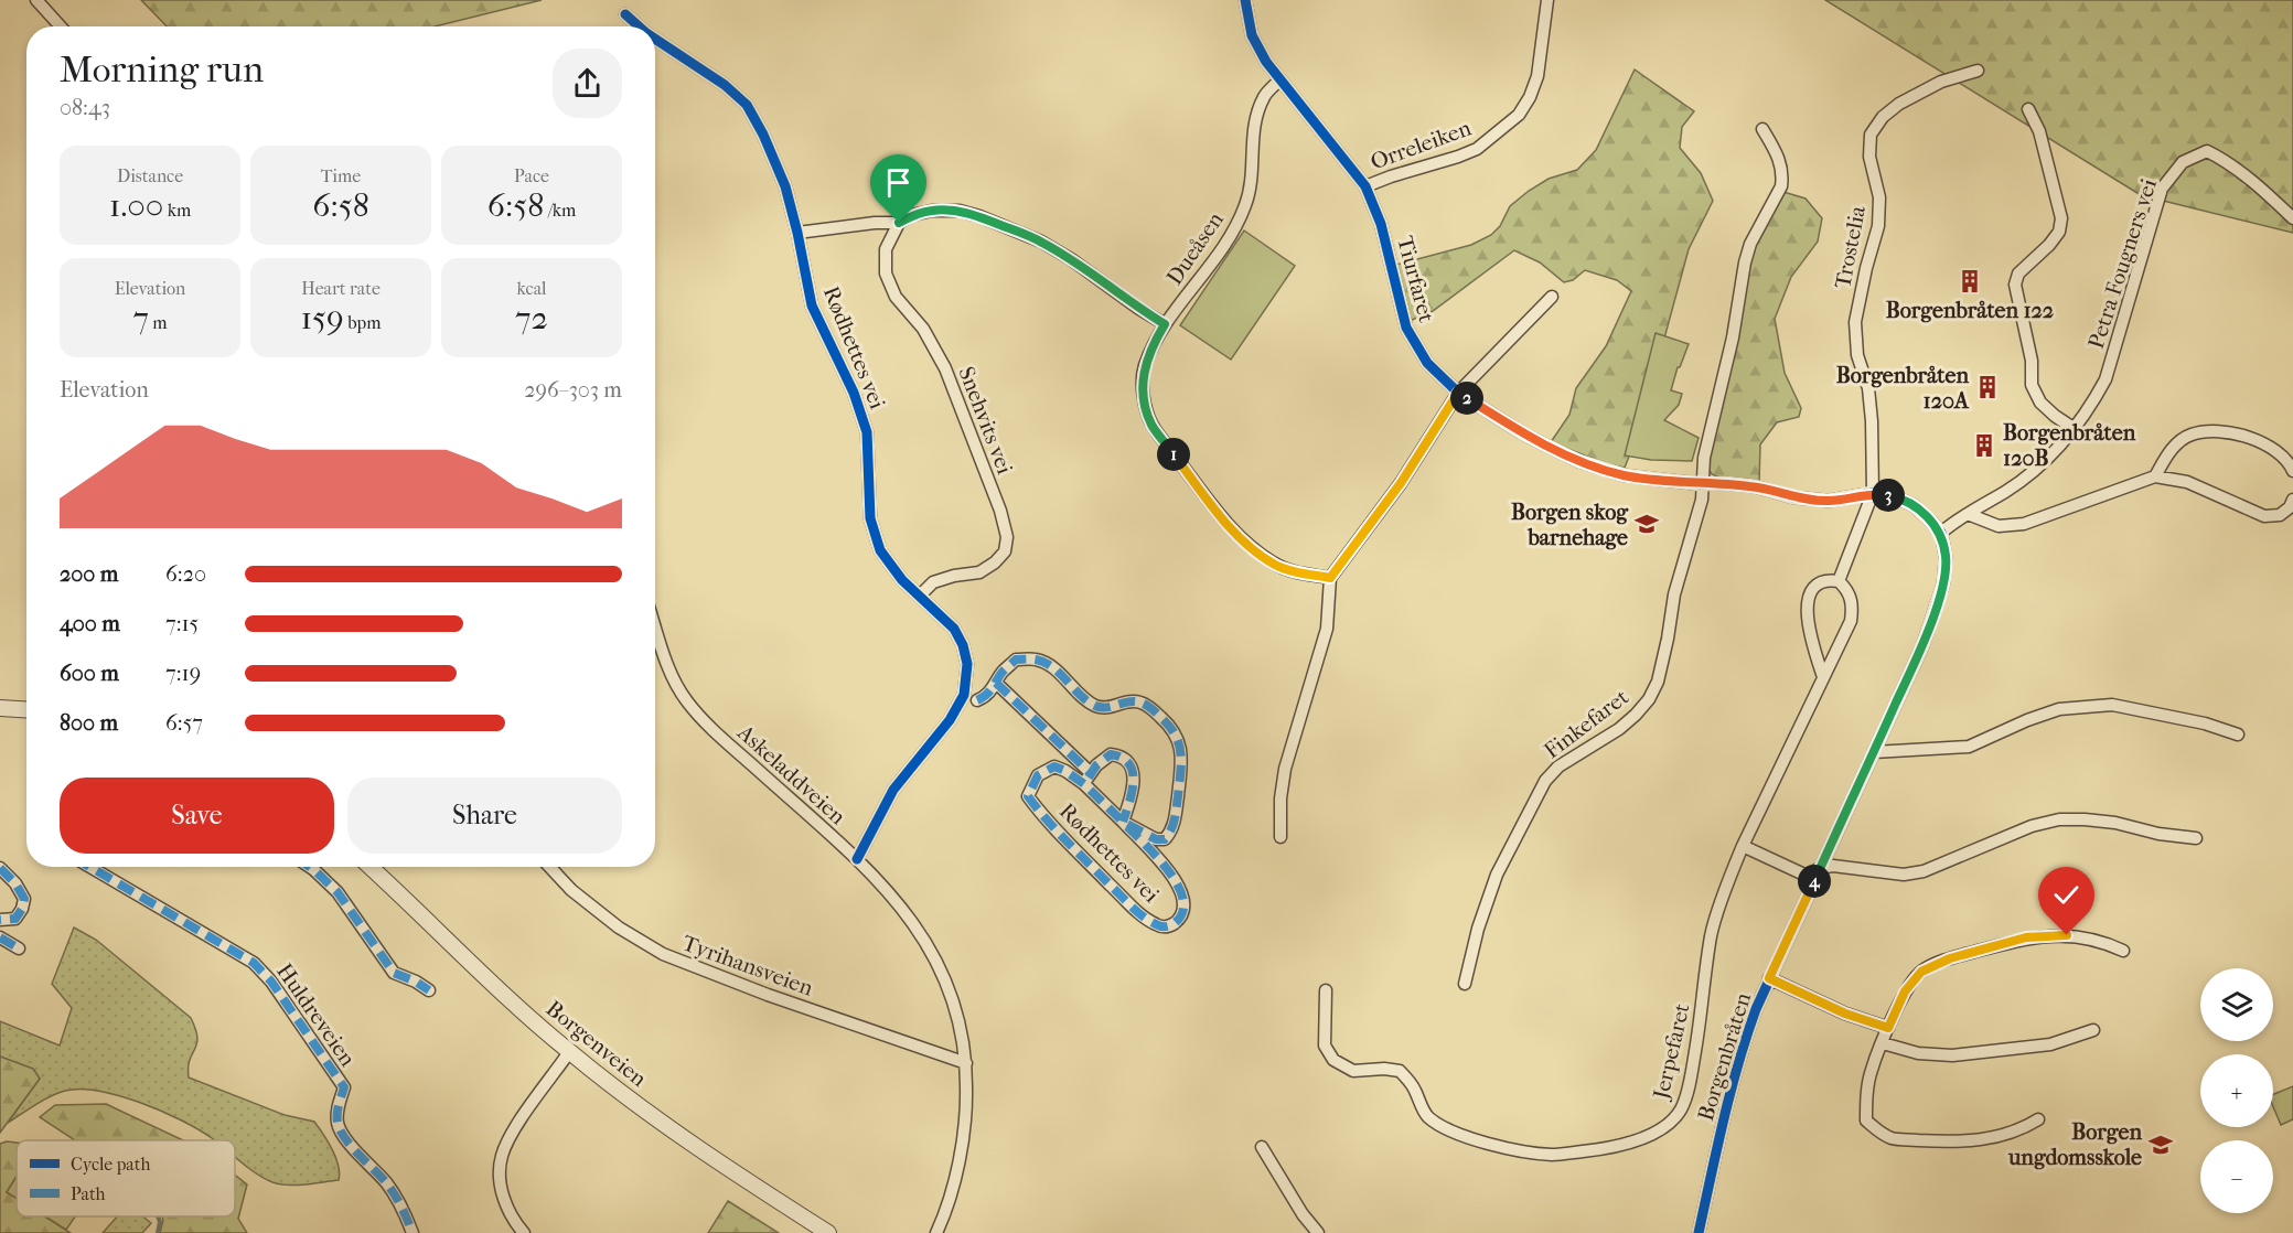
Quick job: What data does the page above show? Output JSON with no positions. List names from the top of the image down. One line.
{"streets":{"street":["Orreleiken","Trostelia","Dueåsen","Petra Fougners vei","Tiurfaret","Rødhettes vei","Snehvits vei","Finkefaret","Askeladdveien","Tyrihansveien","Huldreveien","Borgenveien","Jerpefaret","Borgenbråten"]},"crossings":[["Orreleiken","Tiurfaret"],["Trostelia","Tiurfaret"],["Dueåsen","Tiurfaret"],["Tiurfaret","Finkefaret"],["Rødhettes vei","Snehvits vei"],["Rødhettes vei","Askeladdveien"],["Askeladdveien","Tyrihansveien"]],"places":{"building":["Borgenbråten 122","Borgenbråten 120A","Borgenbråten 120B"],"school or university":["Borgen skog barnehage","Borgen ungdomsskole"]},"legend":["Cycle path","Path"],"page":{"heading":["Morning run","08:43"],"stats":[["Distance","1.00 km"],["Time","6:58"],["Pace","6:58 /km"],["Elevation","7 m"],["Heart rate","159 bpm"],["kcal","72"]],"chart":["Elevation","296–303 m"],"pins":["2","1","3","4"],"list":[{"name":"200 m","note":"6:20"},{"name":"400 m","note":"7:15"},{"name":"600 m","note":"7:19"},{"name":"800 m","note":"6:57"}],"buttons":["Save","Share"],"map_buttons":["+","−"]}}
